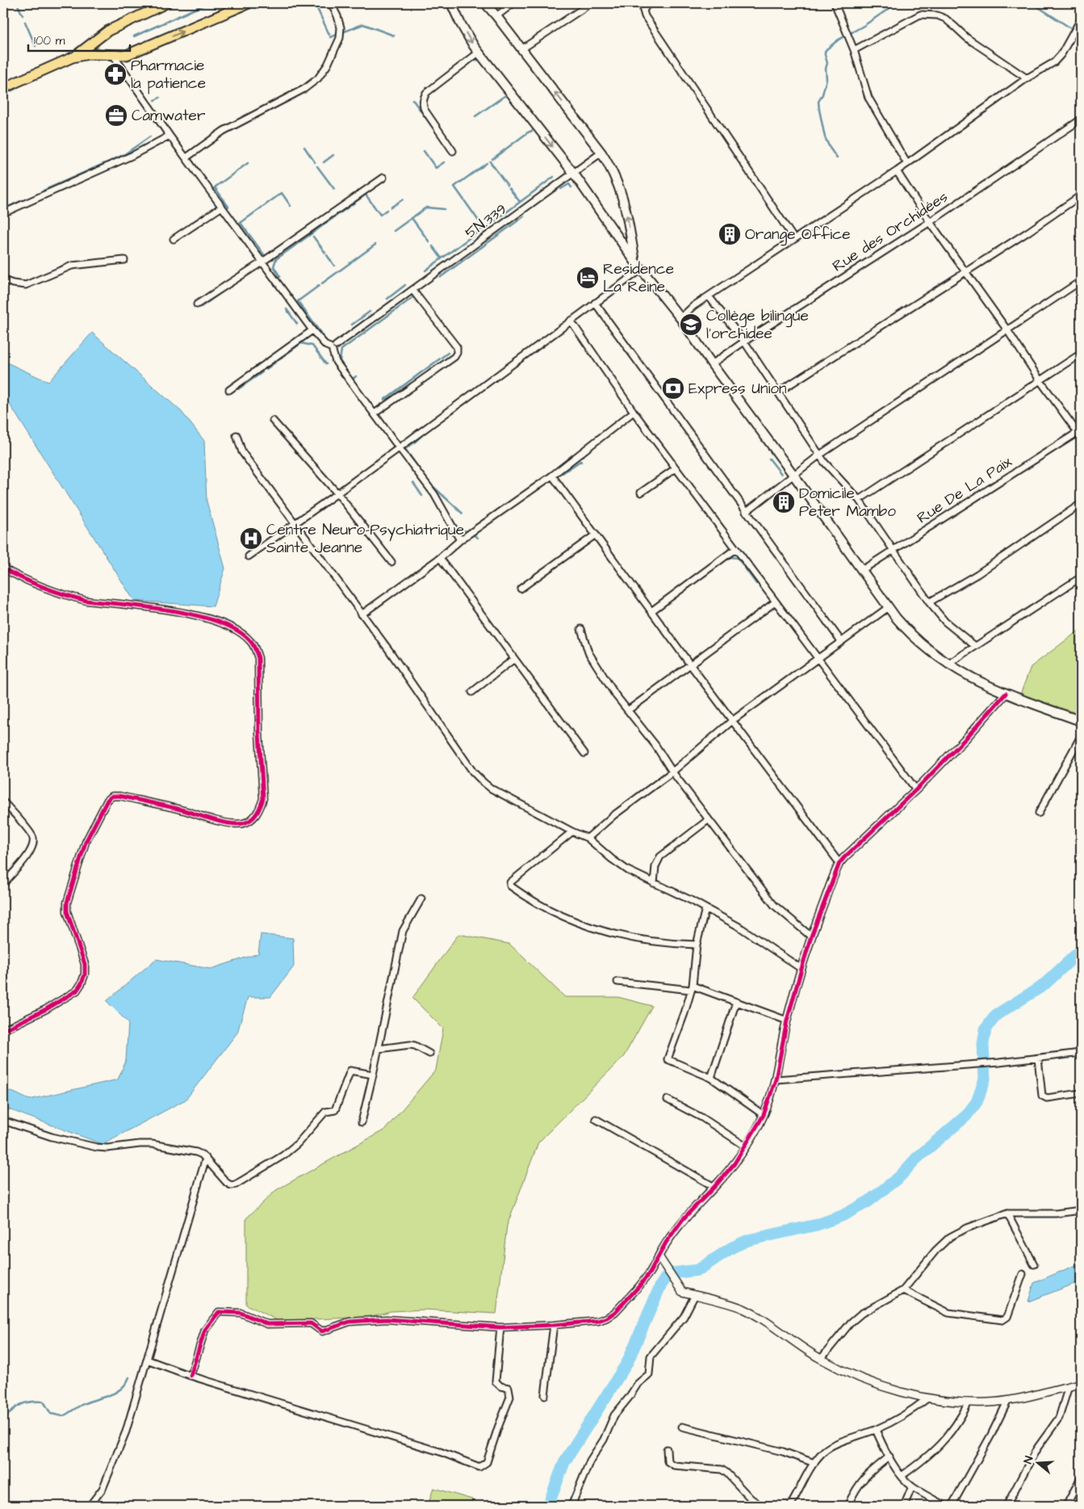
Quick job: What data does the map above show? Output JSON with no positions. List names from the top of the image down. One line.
{"streets":{"street":["5N.339","Rue des Orchidées","Rue De La Paix"]},"places":{"pharmacy":["Pharmacie la patience"],"office":["Camwater"],"building":["Orange Office","Domicile Peter Mambo"],"hotel":["Residence La Reine"],"school or university":["Collège bilingue l'orchidee"],"bank":["Express Union"],"hospital":["Centre Neuro-Psychiatrique Sainte Jeanne"]},"scale_bar":"100 m","north":"left"}
